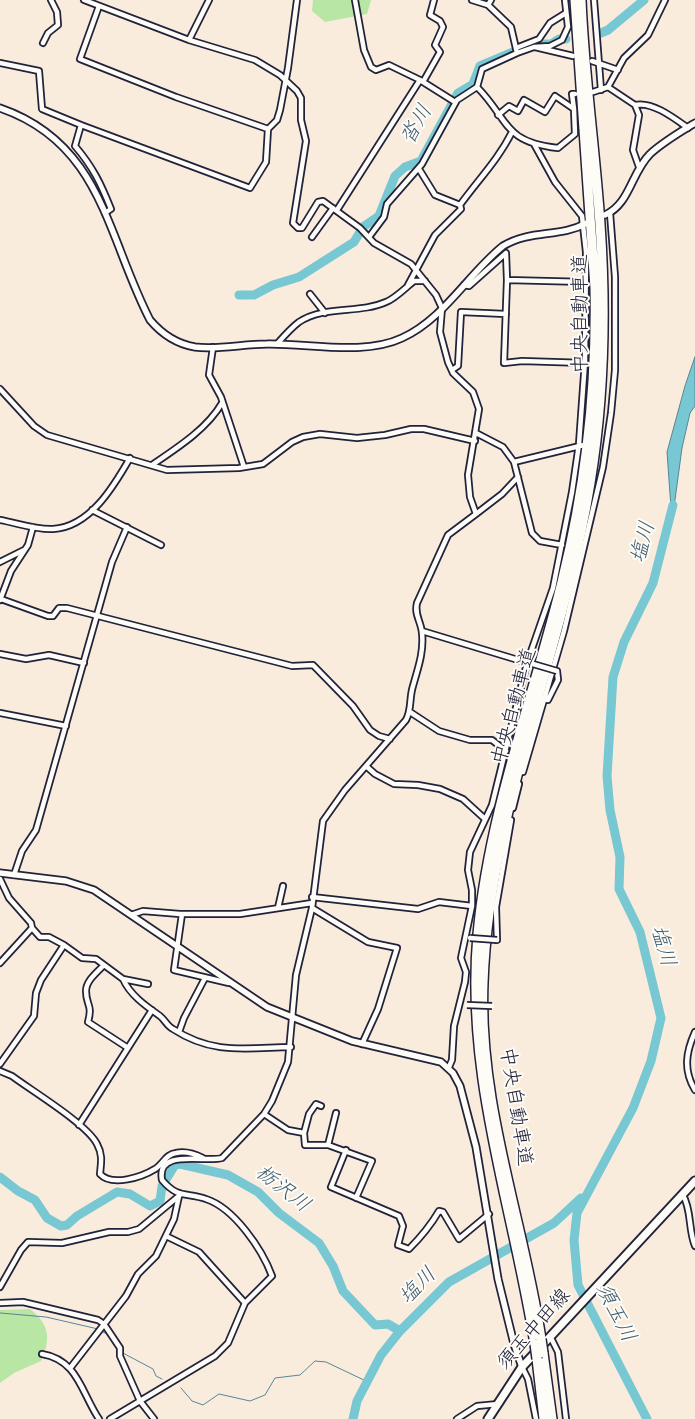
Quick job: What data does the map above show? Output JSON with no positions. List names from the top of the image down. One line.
{"streets":{"highway":["中央自動車道"],"main road":["須玉中田線"]},"crossings":[["中央自動車道","須玉中田線"]],"water":["沓川","塩川","栃沢川","須玉川"]}
